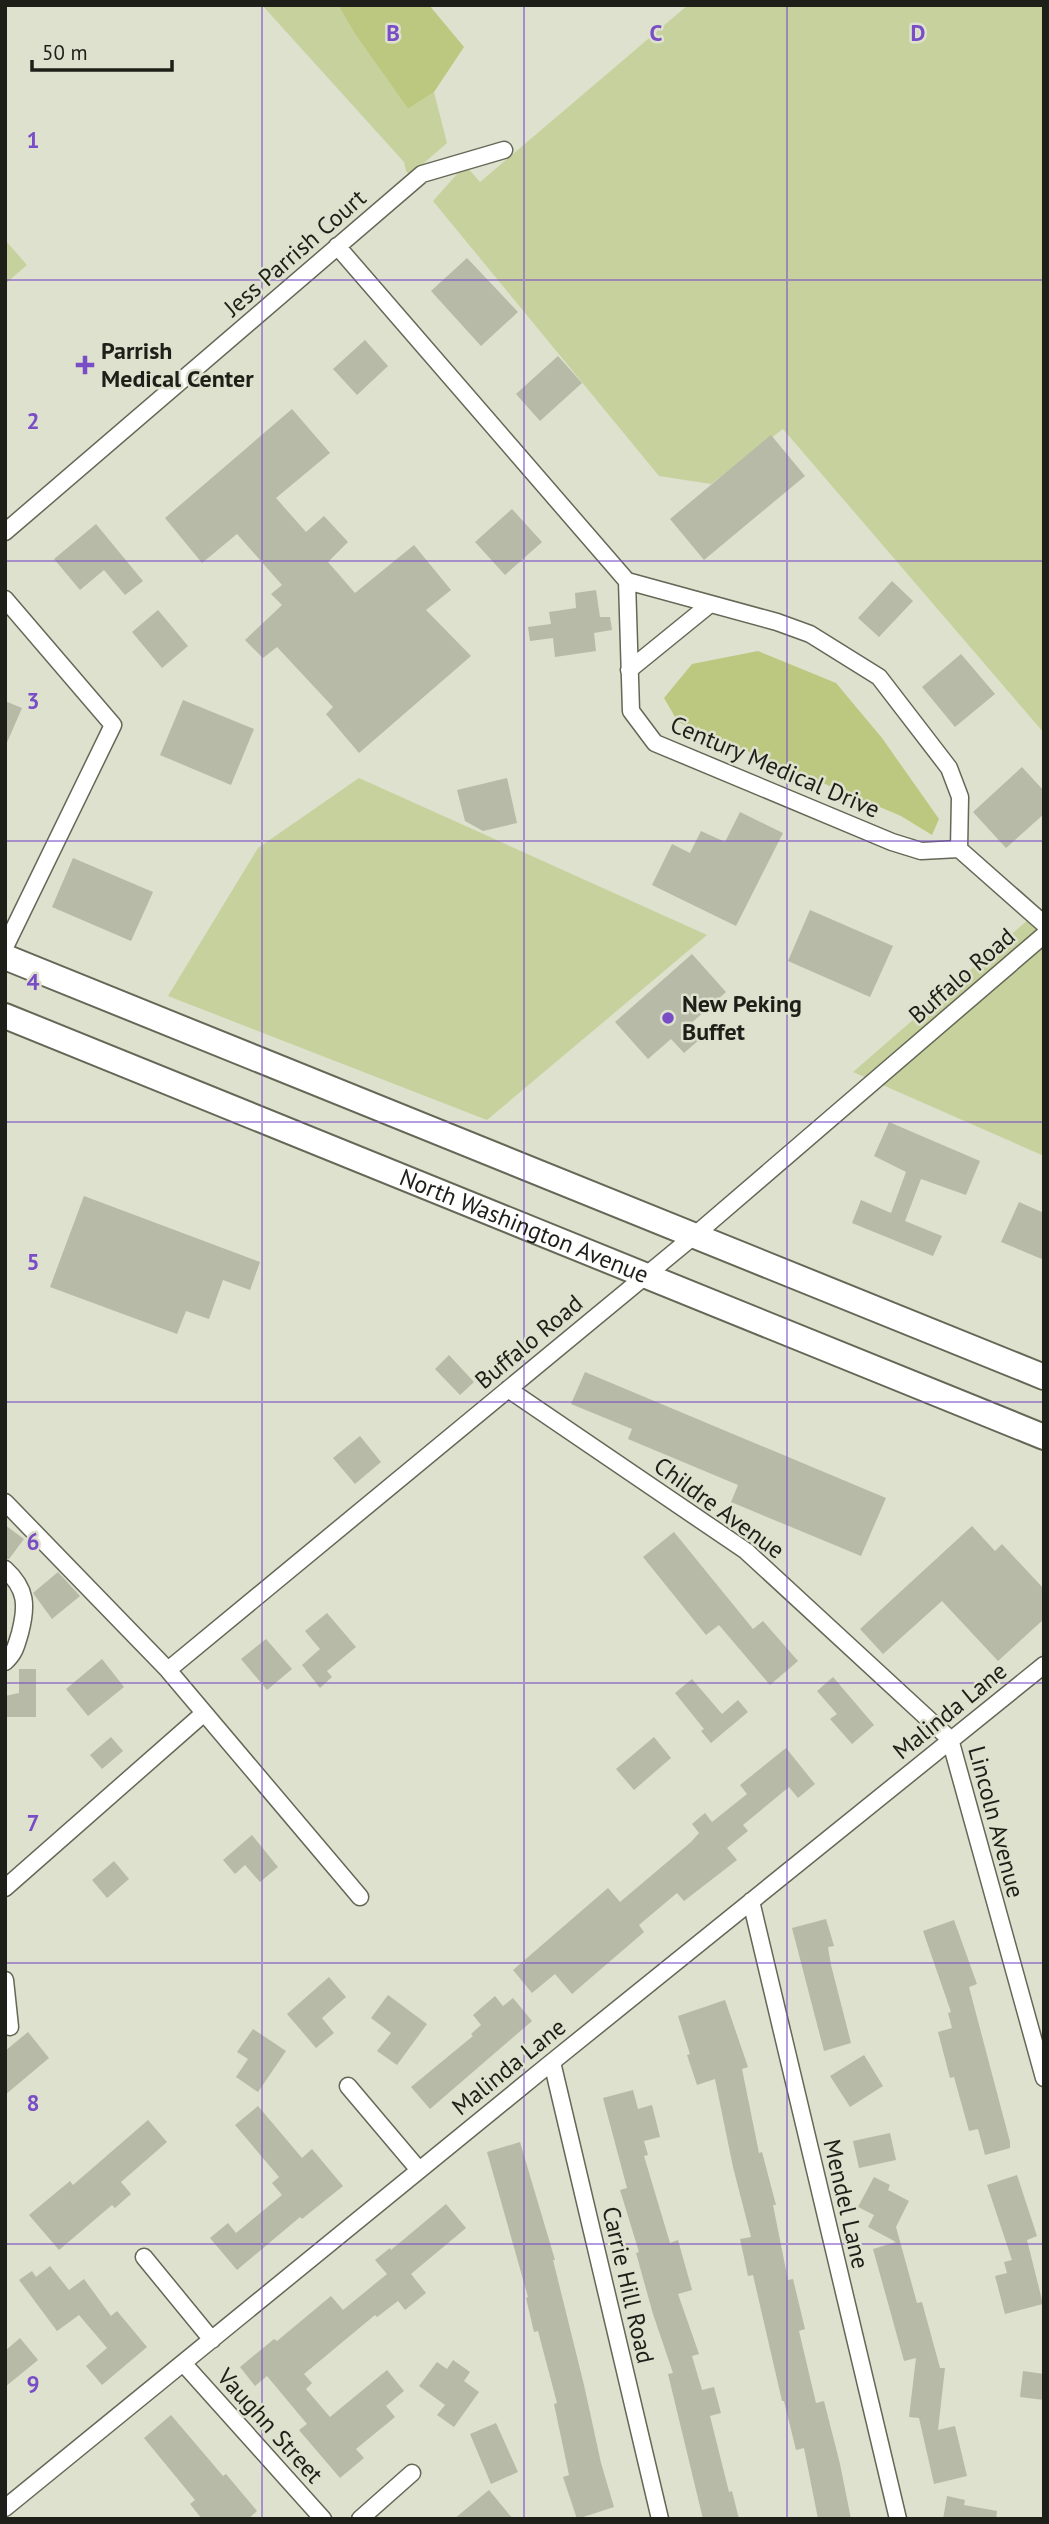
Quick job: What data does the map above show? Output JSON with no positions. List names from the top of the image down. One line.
{"streets":{"main road":["North Washington Avenue"],"street":["Jess Parrish Court","Century Medical Drive","Buffalo Road","Childre Avenue","Malinda Lane","Lincoln Avenue","Mendel Lane","Carrie Hill Road","Vaughn Street"]},"crossings":[["Buffalo Road","North Washington Avenue"],["Buffalo Road","Childre Avenue"],["Childre Avenue","Malinda Lane"],["Childre Avenue","Lincoln Avenue"],["Malinda Lane","Lincoln Avenue"],["Malinda Lane","Mendel Lane"],["Malinda Lane","Carrie Hill Road"],["Malinda Lane","Vaughn Street"]],"places":{"health":["Parrish Medical Center"],"other":["New Peking Buffet"]},"scale_bar":"50 m","grid":{"columns":["B","C","D"],"rows":["1","2","3","4","5","6","7","8","9"]}}
